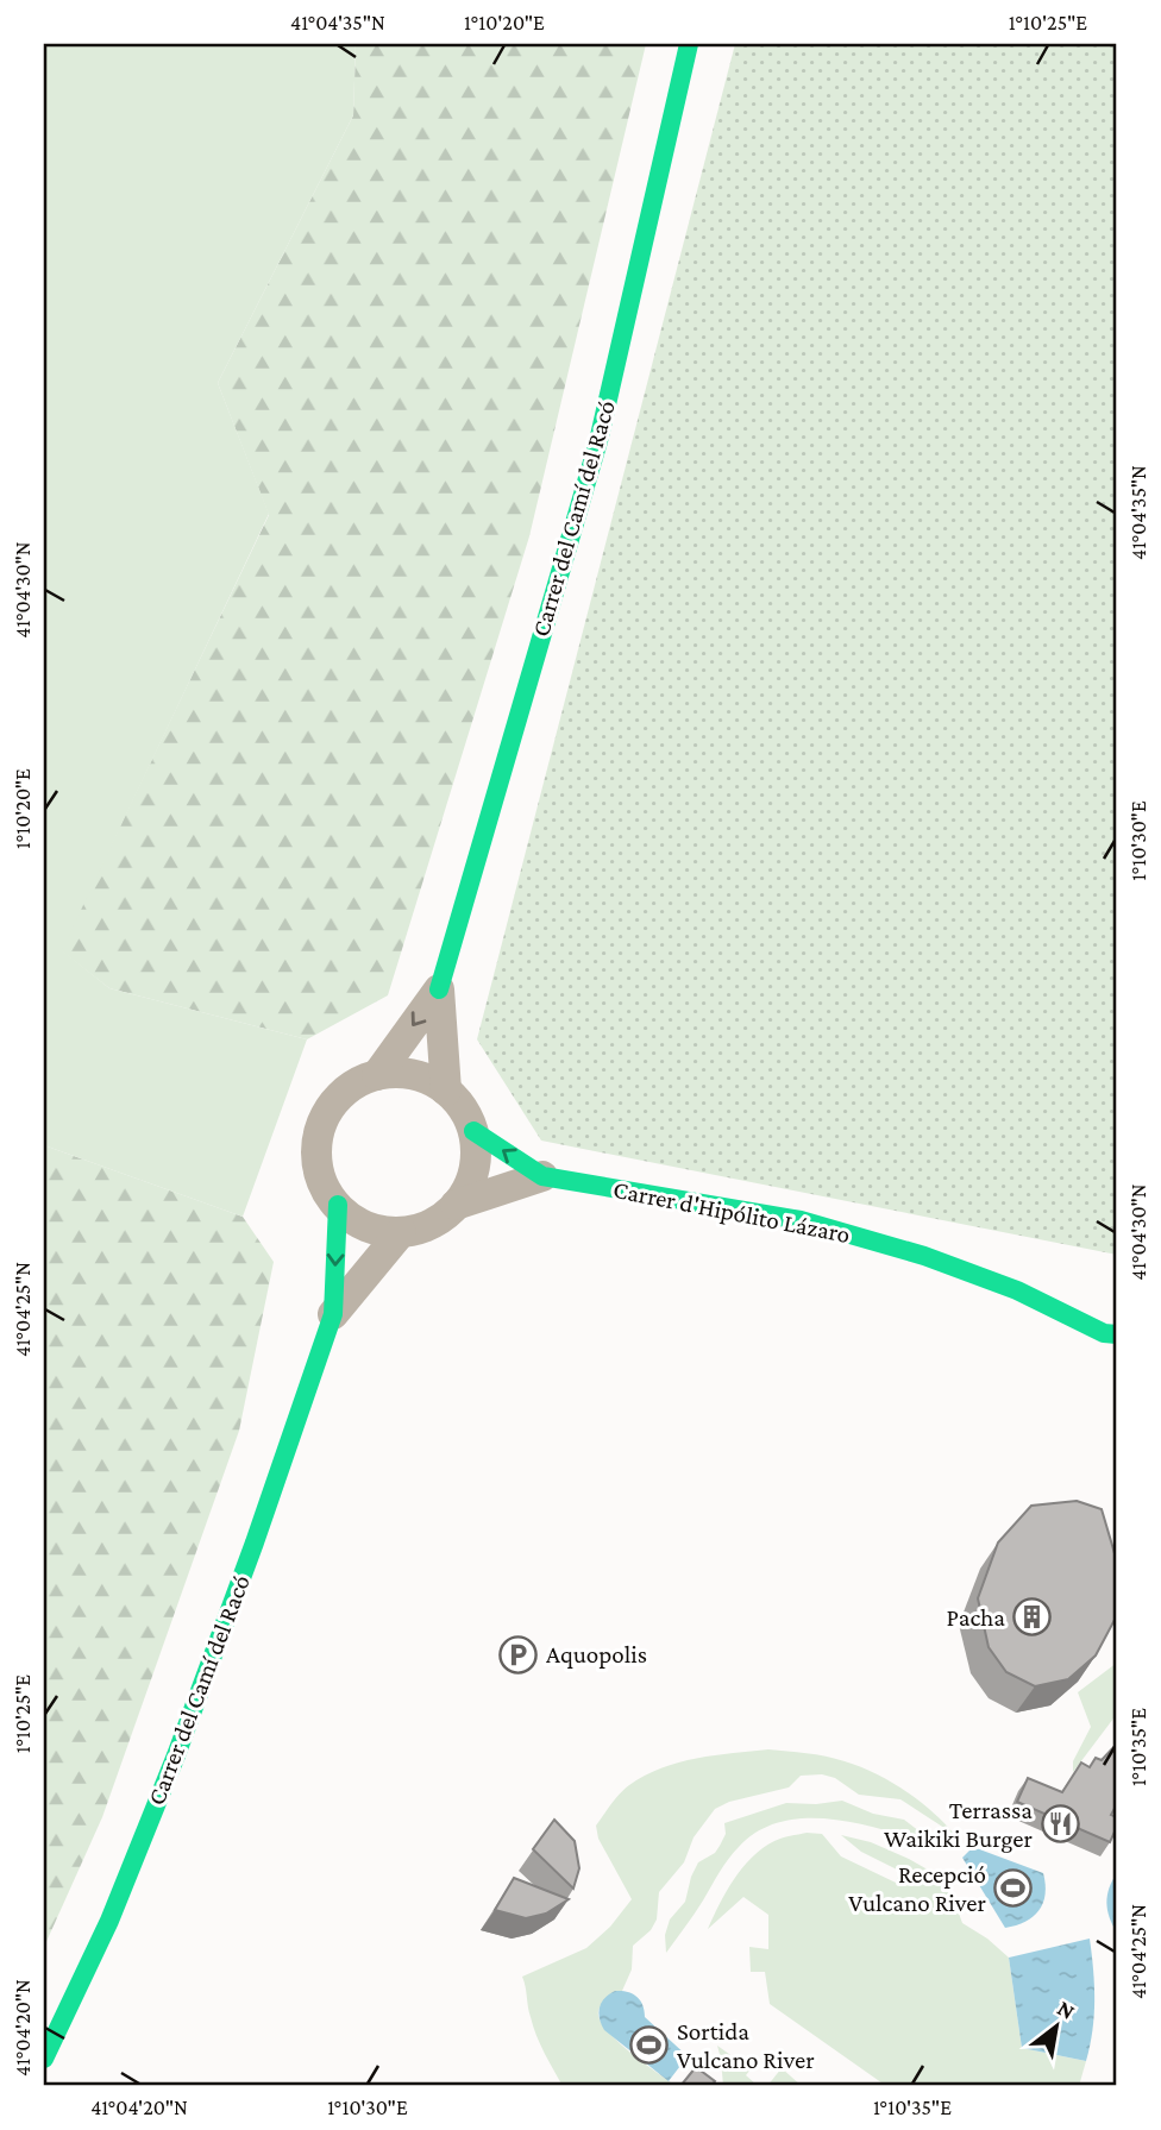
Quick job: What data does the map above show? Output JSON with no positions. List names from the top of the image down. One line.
{"streets":{"street":["Carrer del Camí del Racó","Carrer d'Hipólito Lázaro"]},"crossings":[["Carrer del Camí del Racó","Carrer d'Hipólito Lázaro"]],"places":{"building":["Pacha"],"parking":["Aquopolis"],"restaurant":["Terrassa Waikiki Burger"],"sports":["Recepció Vulcano River","Sortida Vulcano River"]},"north":"top right","coordinates":["41°04'35\"N","1°10'20\"E","1°10'25\"E","41°04'30\"N","1°10'30\"E","41°04'25\"N","1°10'35\"E","41°04'20\"N"]}
